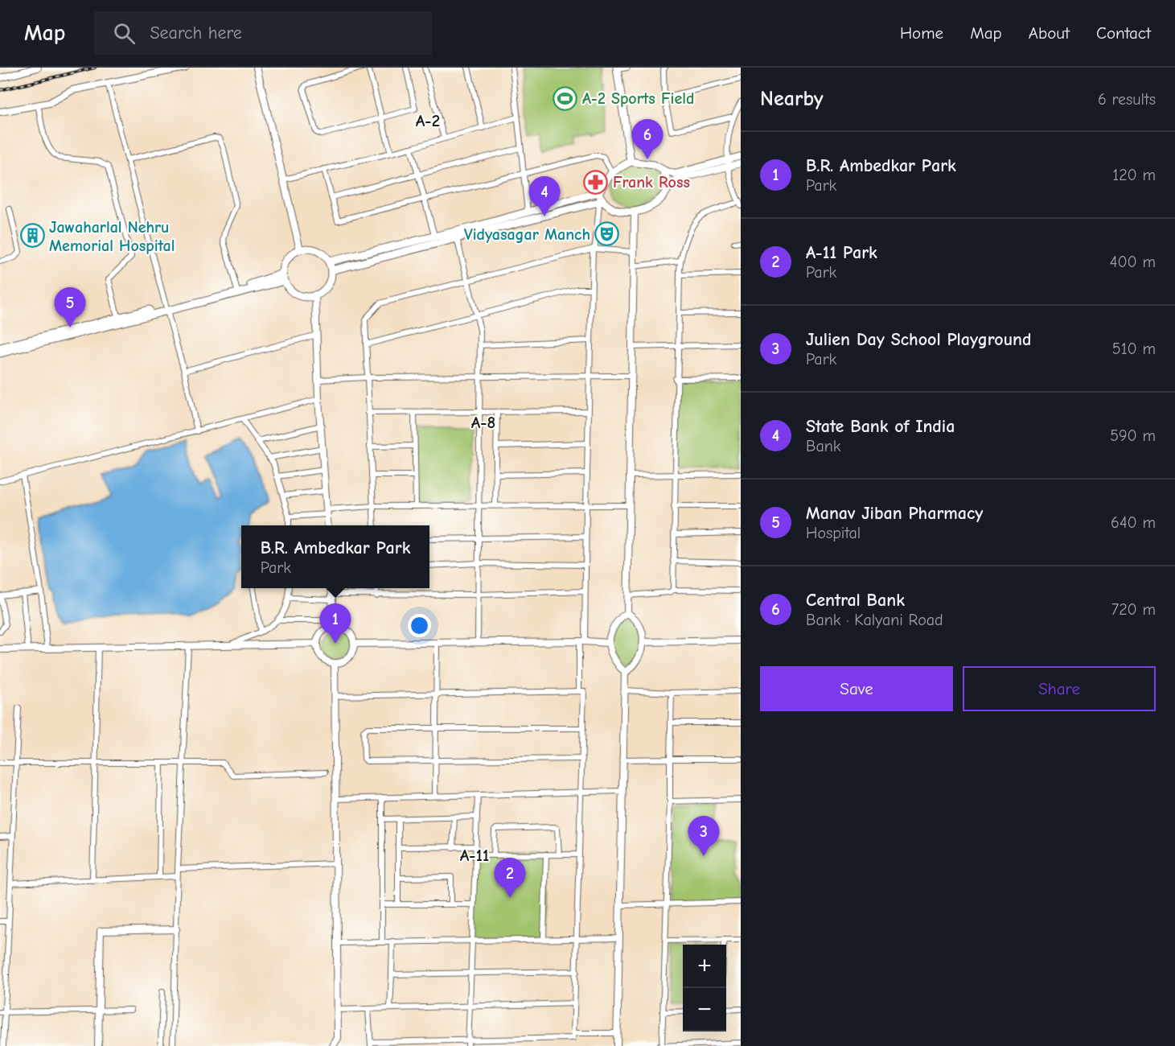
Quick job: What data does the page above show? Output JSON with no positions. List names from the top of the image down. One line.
{"districts":["A-2","A-8","A-11"],"places":{"sports":["A-2 Sports Field"],"pharmacy":["Frank Ross"],"theatre":["Vidyasagar Manch"],"building":["Jawaharlal Nehru Memorial Hospital"]},"page":{"header":"Map","search":"Search here","nav":["Home","Map","About","Contact"],"heading":["Nearby","6 results"],"pins":["6","4","5","1","3","2"],"list":[{"mark":"1","name":"B.R. Ambedkar Park","note":"Park","value":"120 m"},{"mark":"2","name":"A-11 Park","note":"Park","value":"400 m"},{"mark":"3","name":"Julien Day School Playground","note":"Park","value":"510 m"},{"mark":"4","name":"State Bank of India","note":"Bank","value":"590 m"},{"mark":"5","name":"Manav Jiban Pharmacy","note":"Hospital","value":"640 m"},{"mark":"6","name":"Central Bank","note":"Bank · Kalyani Road","value":"720 m"}],"popup":["B.R. Ambedkar Park","Park"],"buttons":["Save","Share"],"map_buttons":["+","−"]}}
